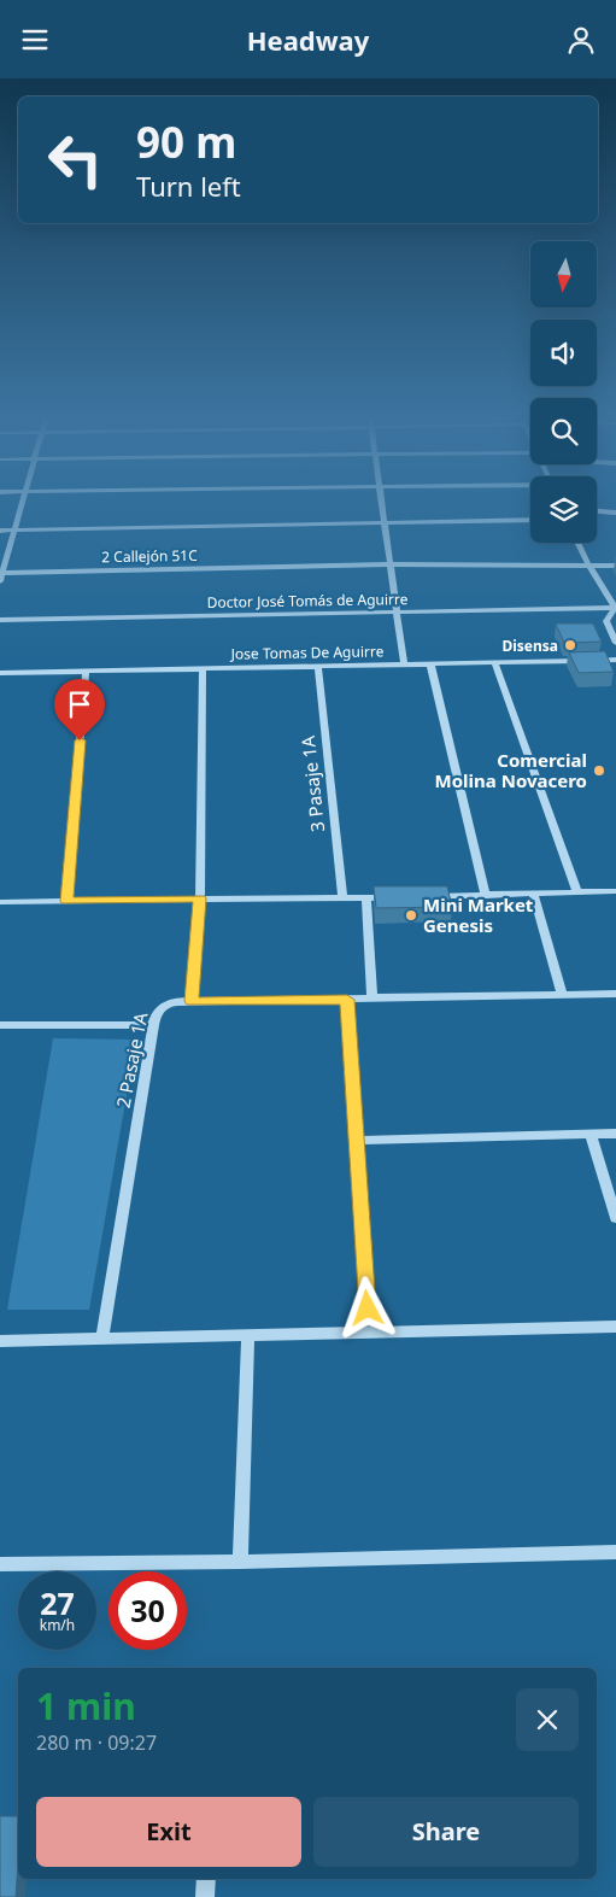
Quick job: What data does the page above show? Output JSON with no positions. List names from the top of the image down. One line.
{"streets":{"street":["2 Callejón 51C","Doctor José Tomás de Aguirre","Jose Tomas De Aguirre","3 Pasaje 1A","2 Pasaje 1A"]},"crossings":[["Jose Tomas De Aguirre","3 Pasaje 1A"]],"places":["Disensa","Comercial Molina Novacero","Mini Market Genesis"],"north":"bottom","page":{"header":"Headway","turn":["90 m","Turn left"],"speed":"27 km/h","limit":"30","heading":["1 min","280 m · 09:27"],"buttons":["Exit","Share"]}}
